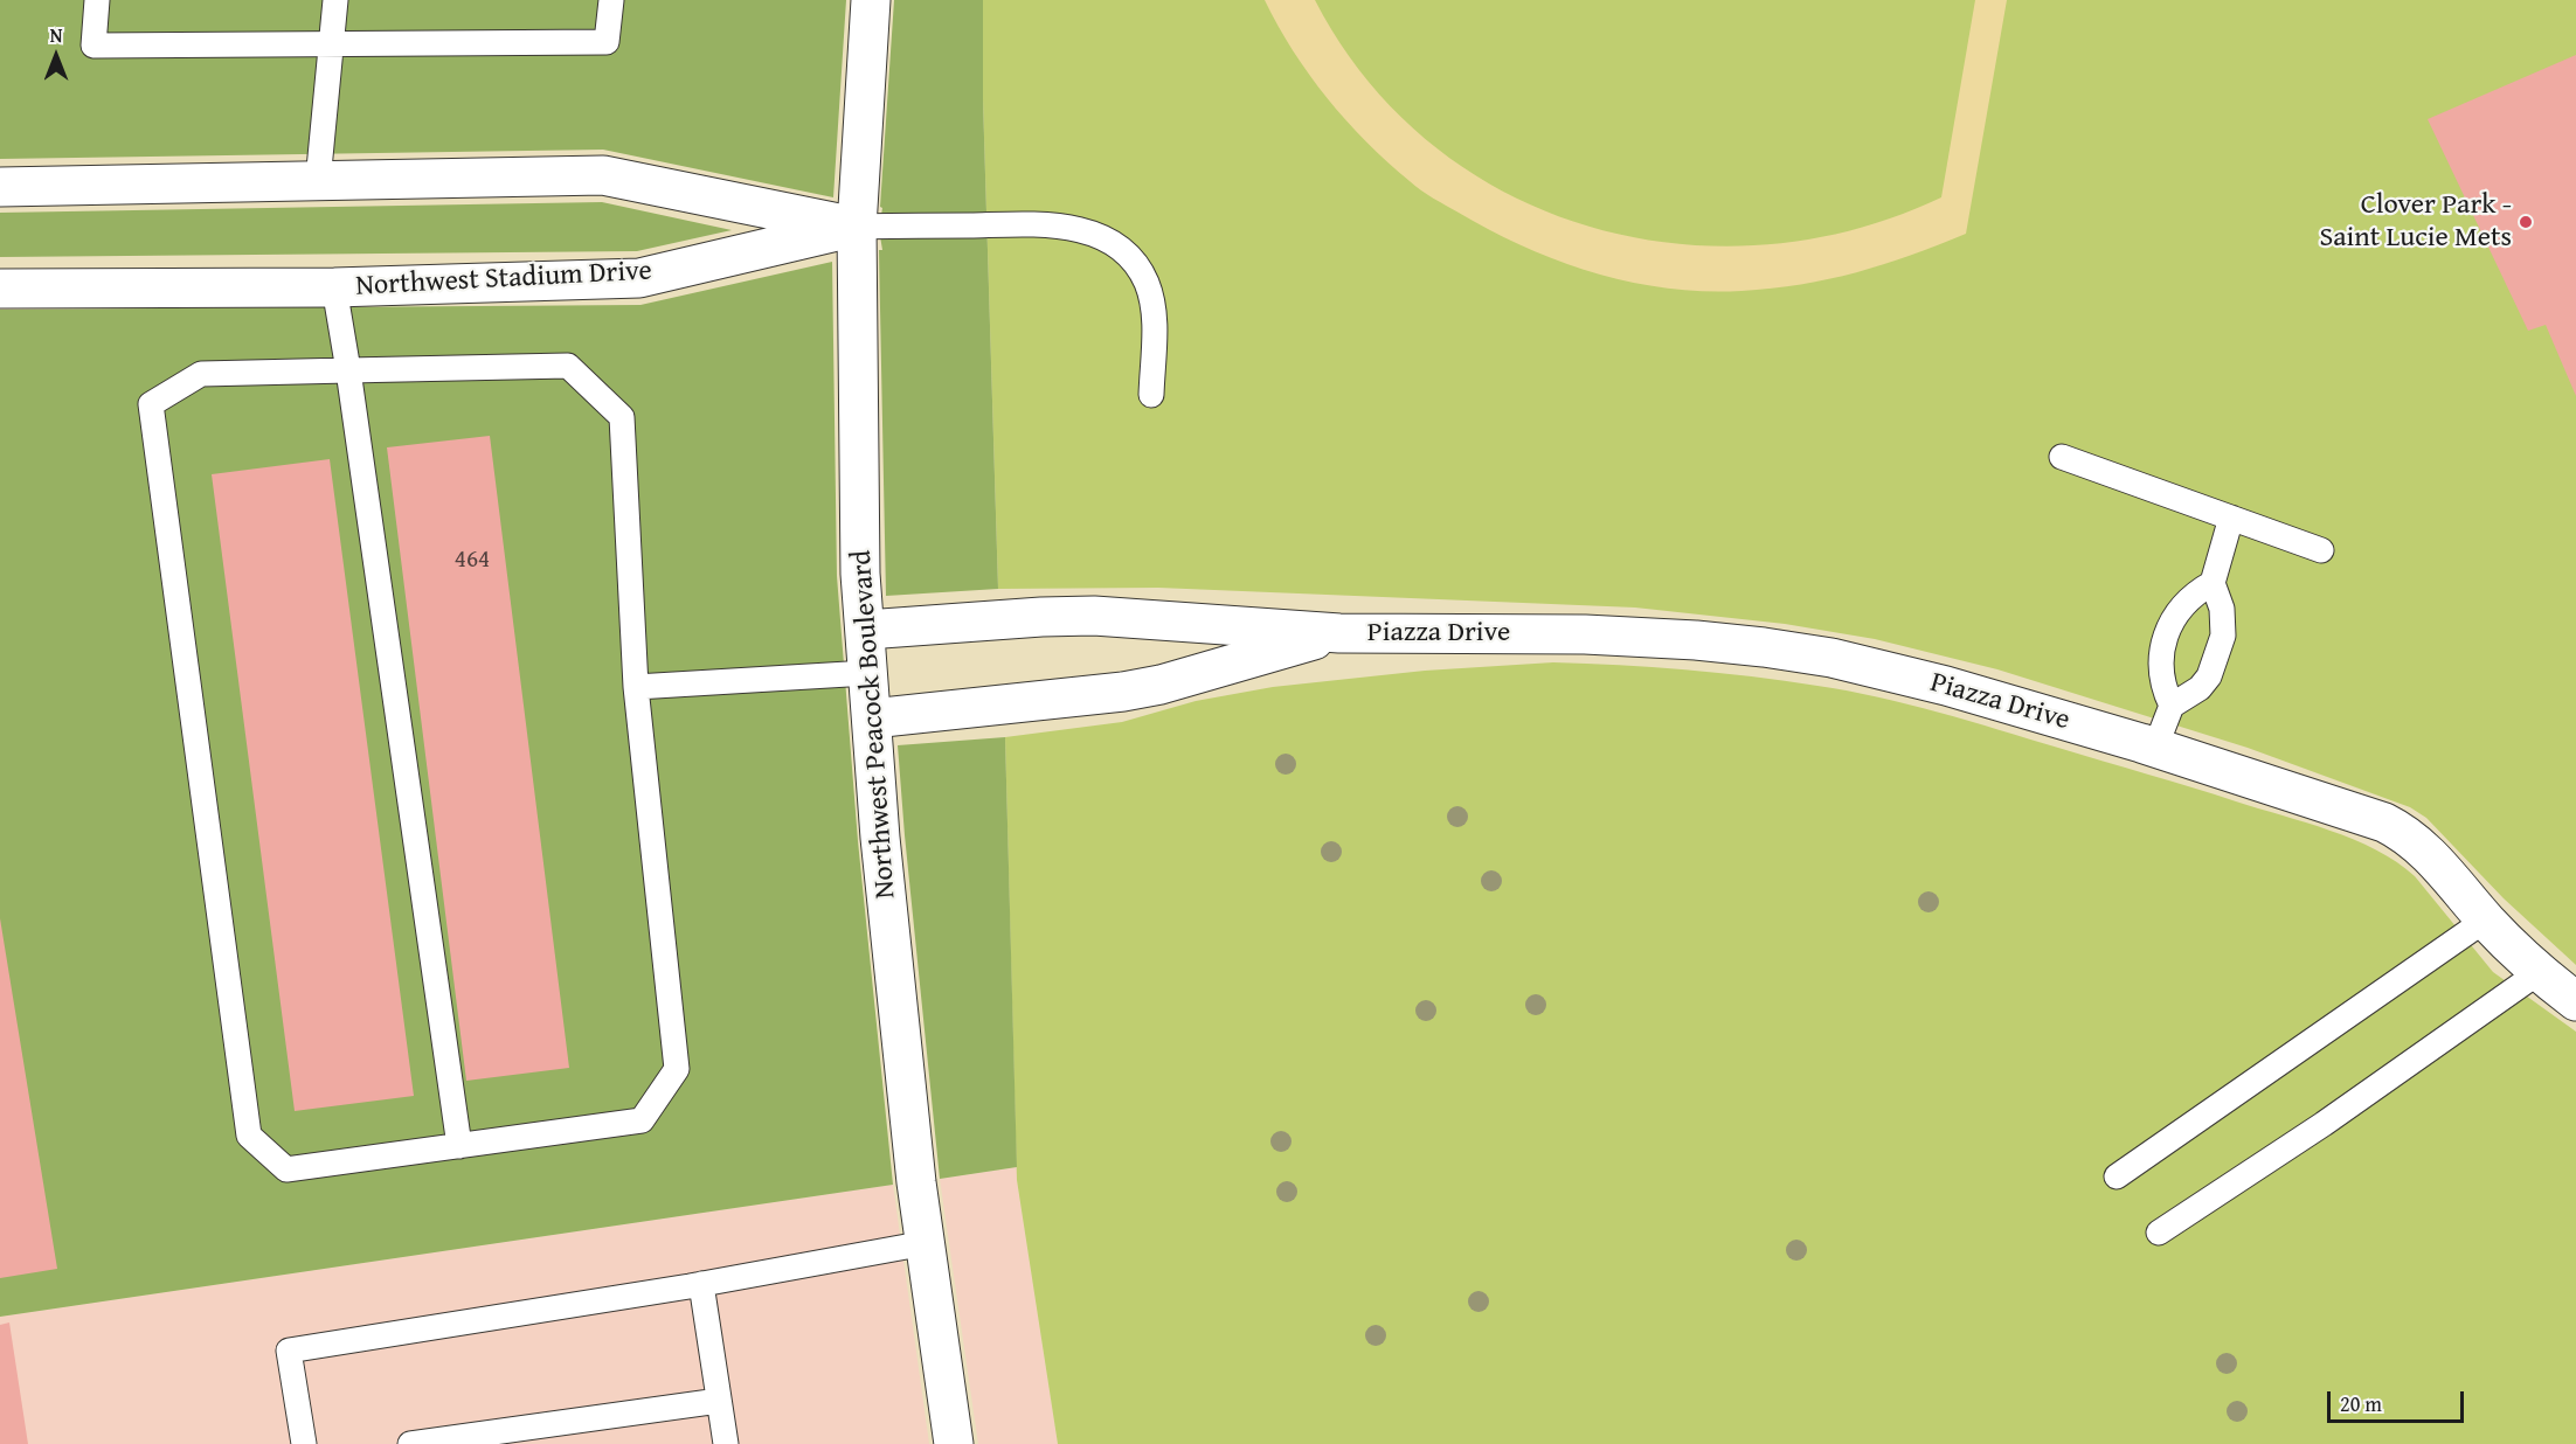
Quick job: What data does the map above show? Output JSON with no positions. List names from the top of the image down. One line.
{"streets":{"street":["Northwest Stadium Drive","Piazza Drive","Northwest Peacock Boulevard"]},"crossings":[["Northwest Stadium Drive","Northwest Peacock Boulevard"],["Piazza Drive","Northwest Peacock Boulevard"]],"places":["Clover Park - Saint Lucie Mets"],"house_numbers":["464"],"scale_bar":"20 m","north":"top"}
